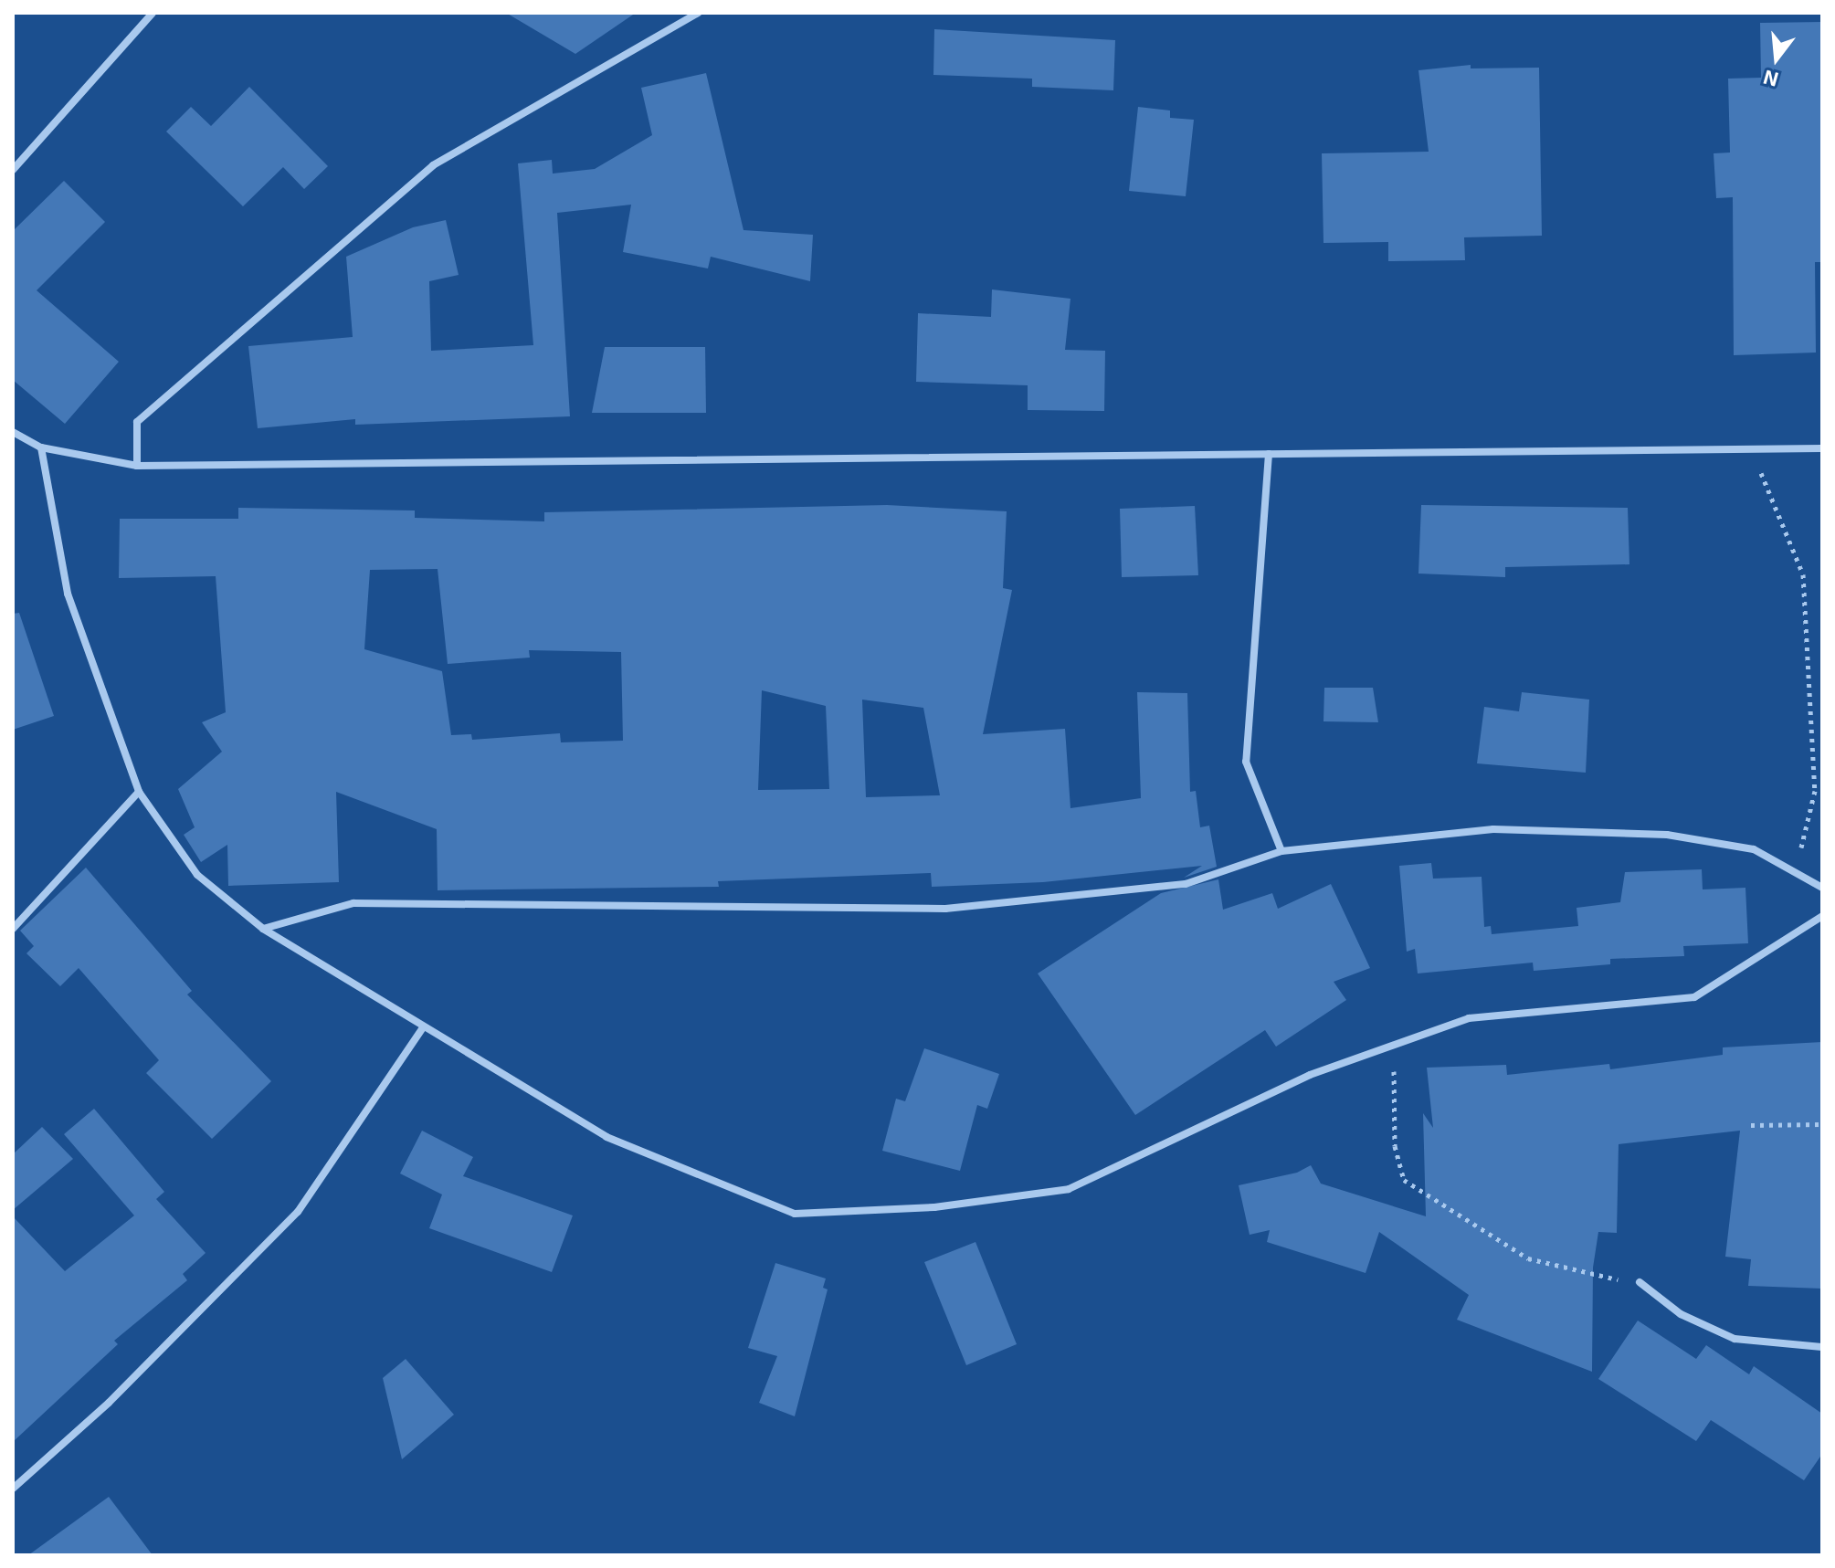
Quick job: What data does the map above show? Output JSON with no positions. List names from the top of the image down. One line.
{"north":"bottom"}
